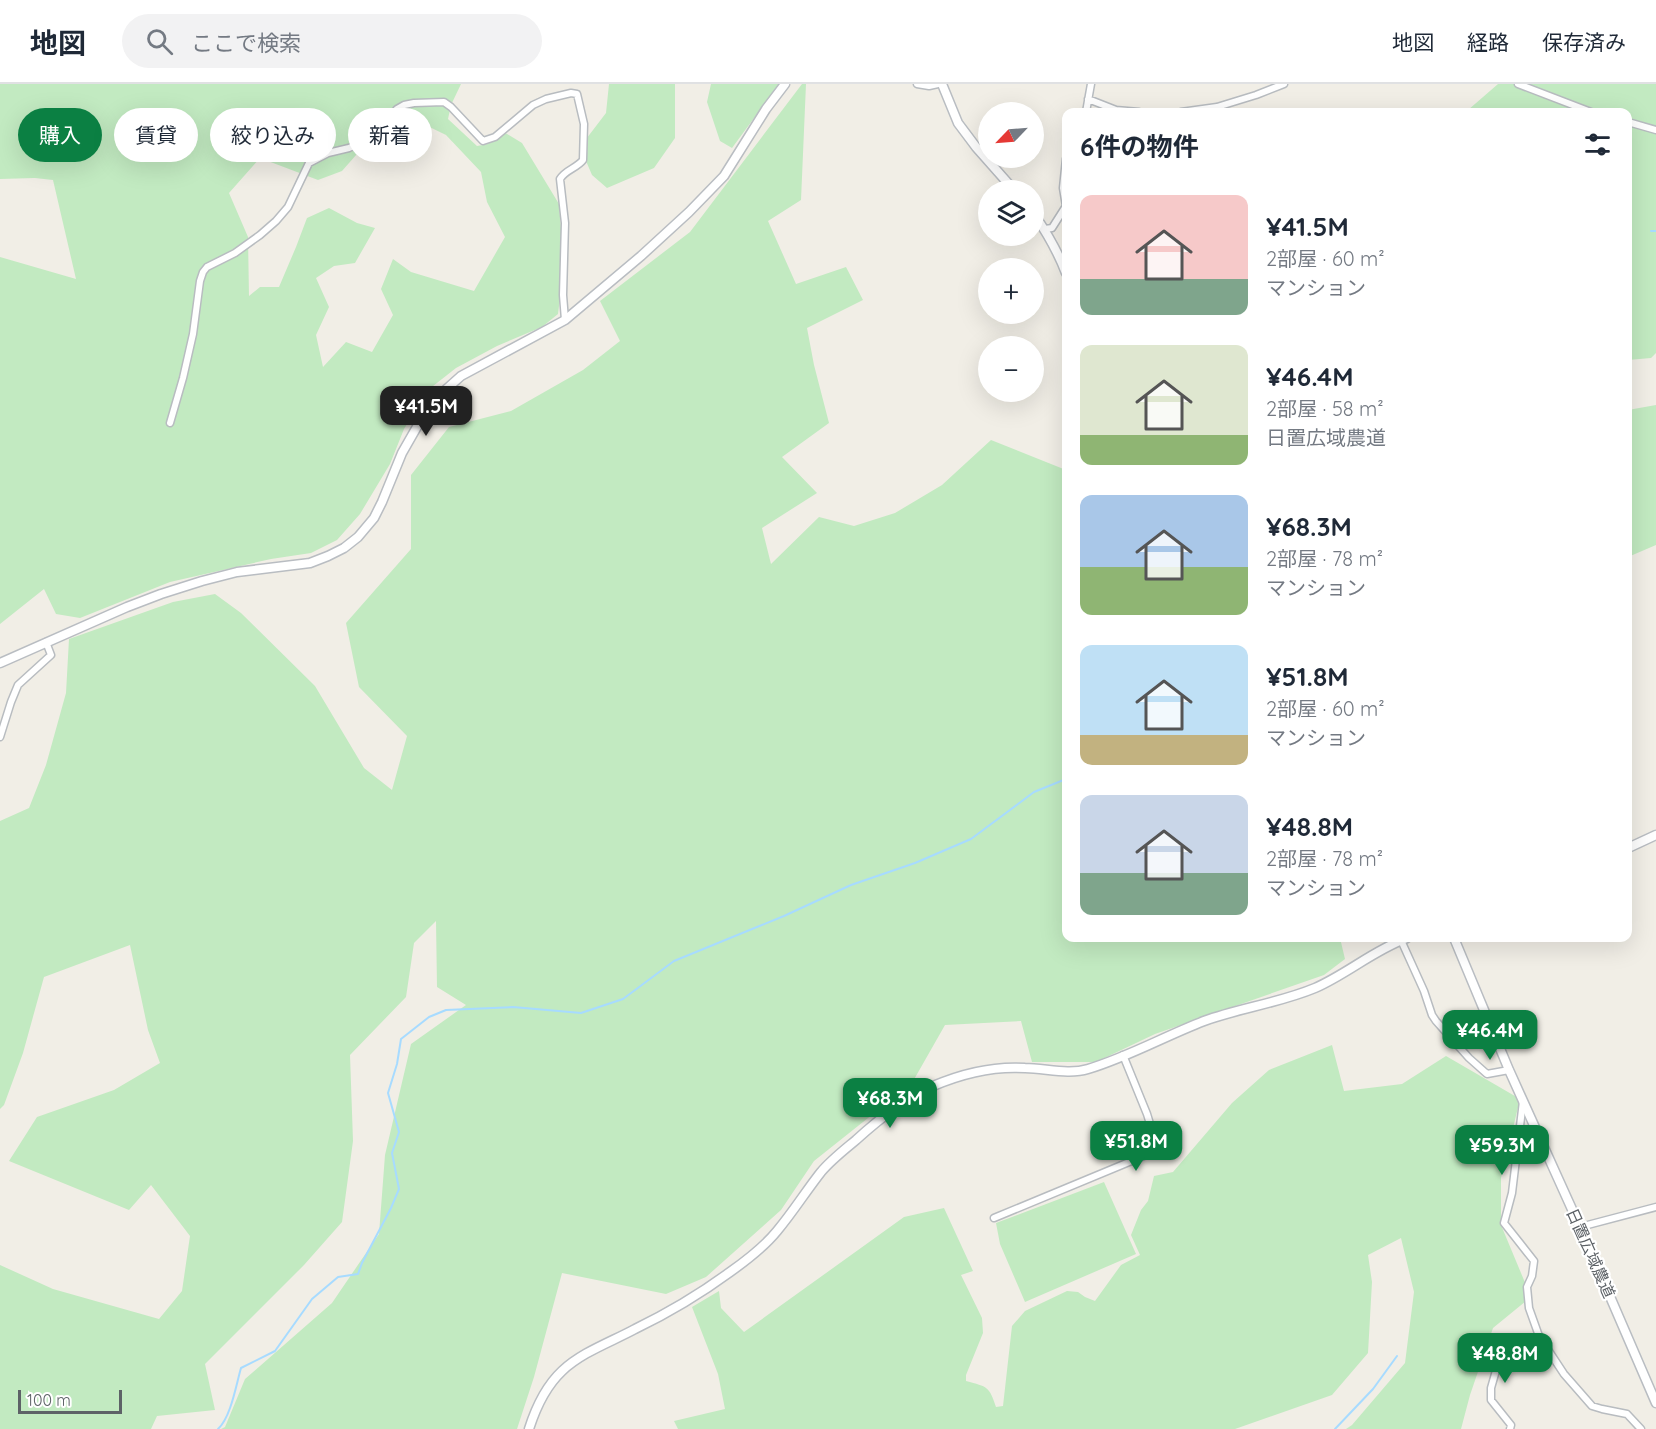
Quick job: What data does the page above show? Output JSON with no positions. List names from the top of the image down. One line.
{"streets":{"street":["日置広域農道"]},"scale_bar":"100 m","north":"bottom left","page":{"header":"地図","search":"ここで検索","nav":["地図","経路","保存済み"],"map_buttons":["+","−"],"chip":["購入","賃貸","絞り込み","新着"],"heading":"6件の物件","list":[{"name":"¥41.5M","note":"2部屋 · 60 m² · マンション"},{"name":"¥46.4M","note":"2部屋 · 58 m² · 日置広域農道"},{"name":"¥68.3M","note":"2部屋 · 78 m² · マンション"},{"name":"¥51.8M","note":"2部屋 · 60 m² · マンション"},{"name":"¥48.8M","note":"2部屋 · 78 m² · マンション"}],"price":["¥41.5M","¥46.4M","¥68.3M","¥51.8M","¥59.3M","¥48.8M"],"scale":"100 m"}}
